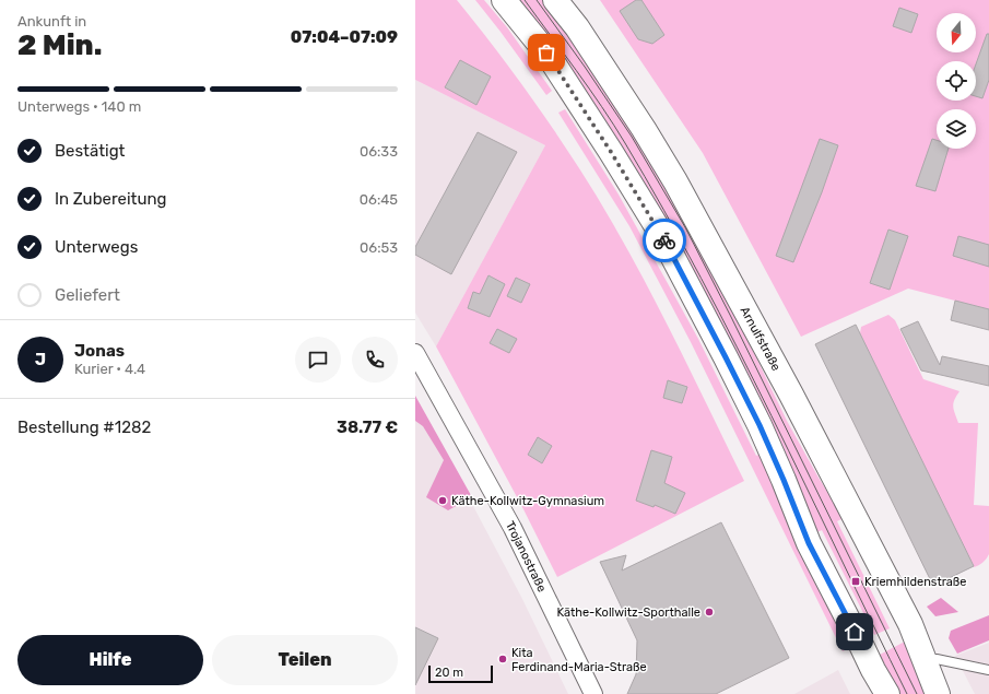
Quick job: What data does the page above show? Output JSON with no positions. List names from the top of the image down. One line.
{"streets":{"main road":["Arnulfstraße"],"street":["Trojanostraße"]},"places":{"other":["Käthe-Kollwitz-Gymnasium","Käthe-Kollwitz-Sporthalle","Kita Ferdinand-Maria-Straße"],"transit":["Kriemhildenstraße"]},"scale_bar":"20 m","north":"bottom","page":{"heading":["2 Min.","Ankunft in","07:04–07:09"],"panel":["Jonas","Kurier · 4.4","Bestellung #1282","38.77 €"],"bar":"Unterwegs · 140 m","list":[["Bestätigt","06:33"],["In Zubereitung","06:45"],["Unterwegs","06:53"],"Geliefert"],"round":"J","buttons":["Hilfe","Teilen"],"scale":"20 m"}}
